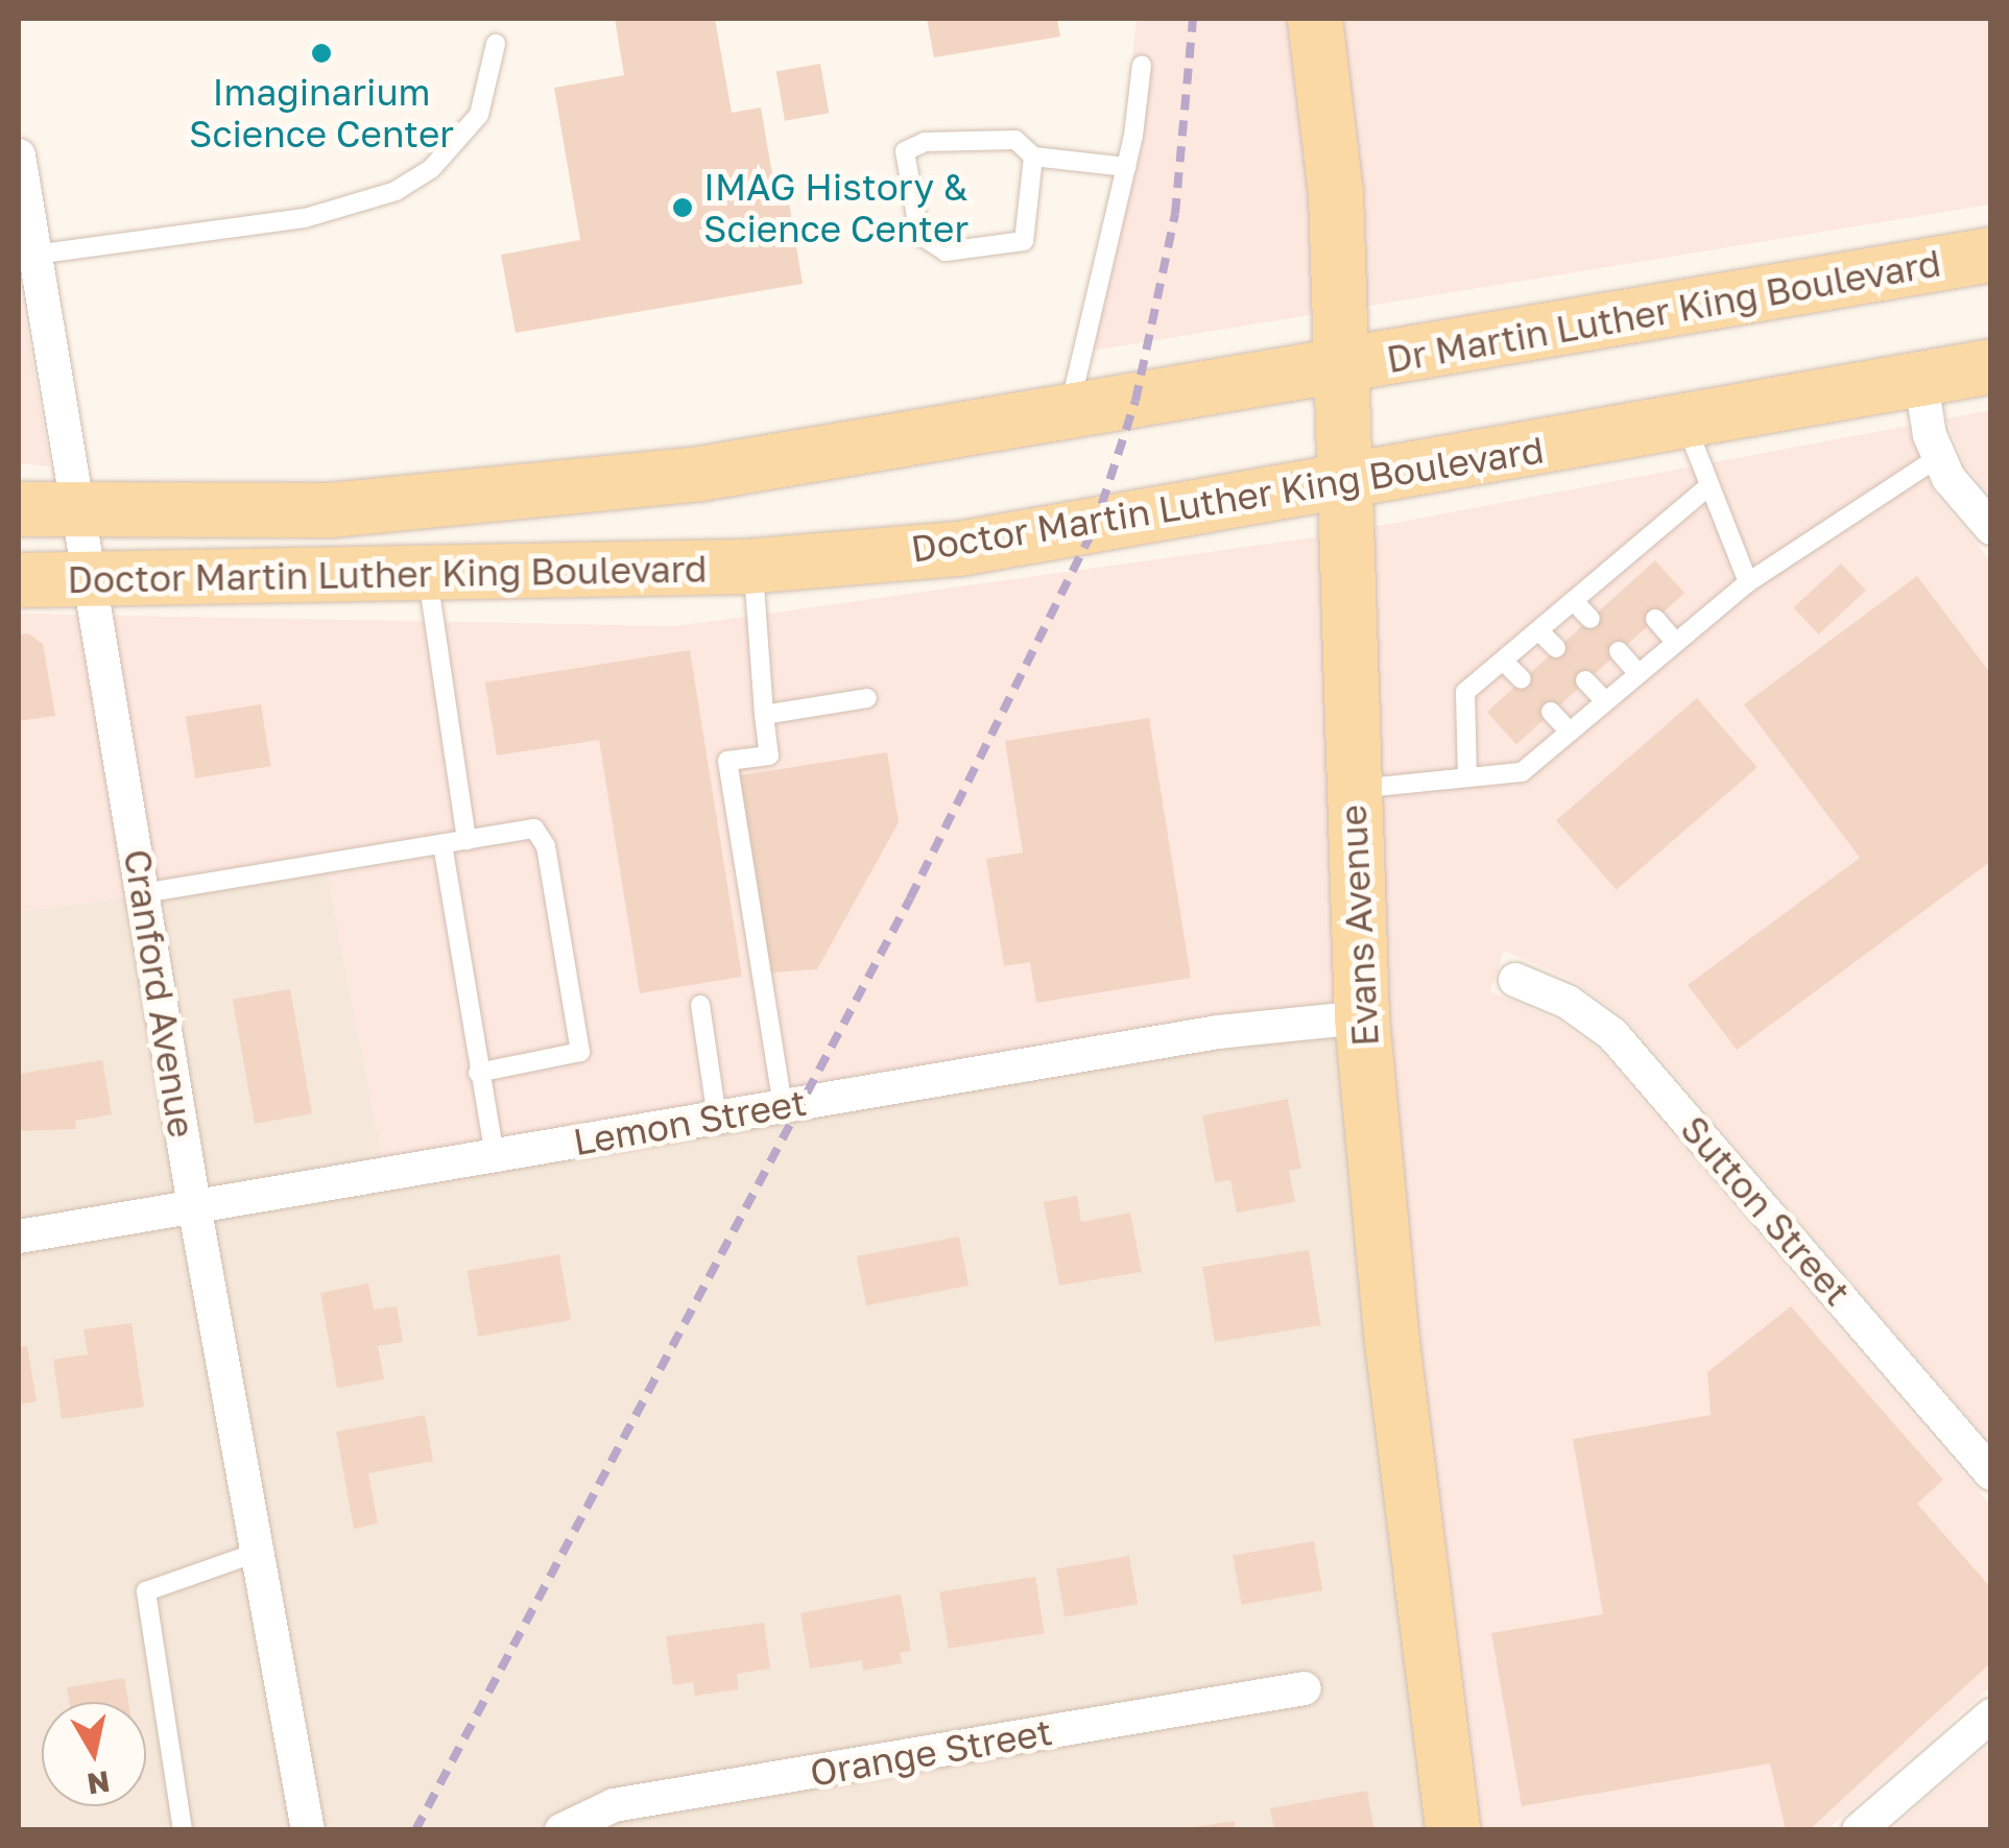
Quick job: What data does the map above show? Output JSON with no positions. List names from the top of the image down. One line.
{"streets":{"main road":["Dr Martin Luther King Boulevard","Doctor Martin Luther King Boulevard","Evans Avenue"],"street":["Cranford Avenue","Lemon Street","Sutton Street","Orange Street"]},"crossings":[["Dr Martin Luther King Boulevard","Doctor Martin Luther King Boulevard"],["Dr Martin Luther King Boulevard","Evans Avenue"],["Doctor Martin Luther King Boulevard","Evans Avenue"],["Doctor Martin Luther King Boulevard","Cranford Avenue"],["Evans Avenue","Lemon Street"],["Cranford Avenue","Lemon Street"]],"places":["Imaginarium Science Center","IMAG History & Science Center"],"north":"bottom"}
